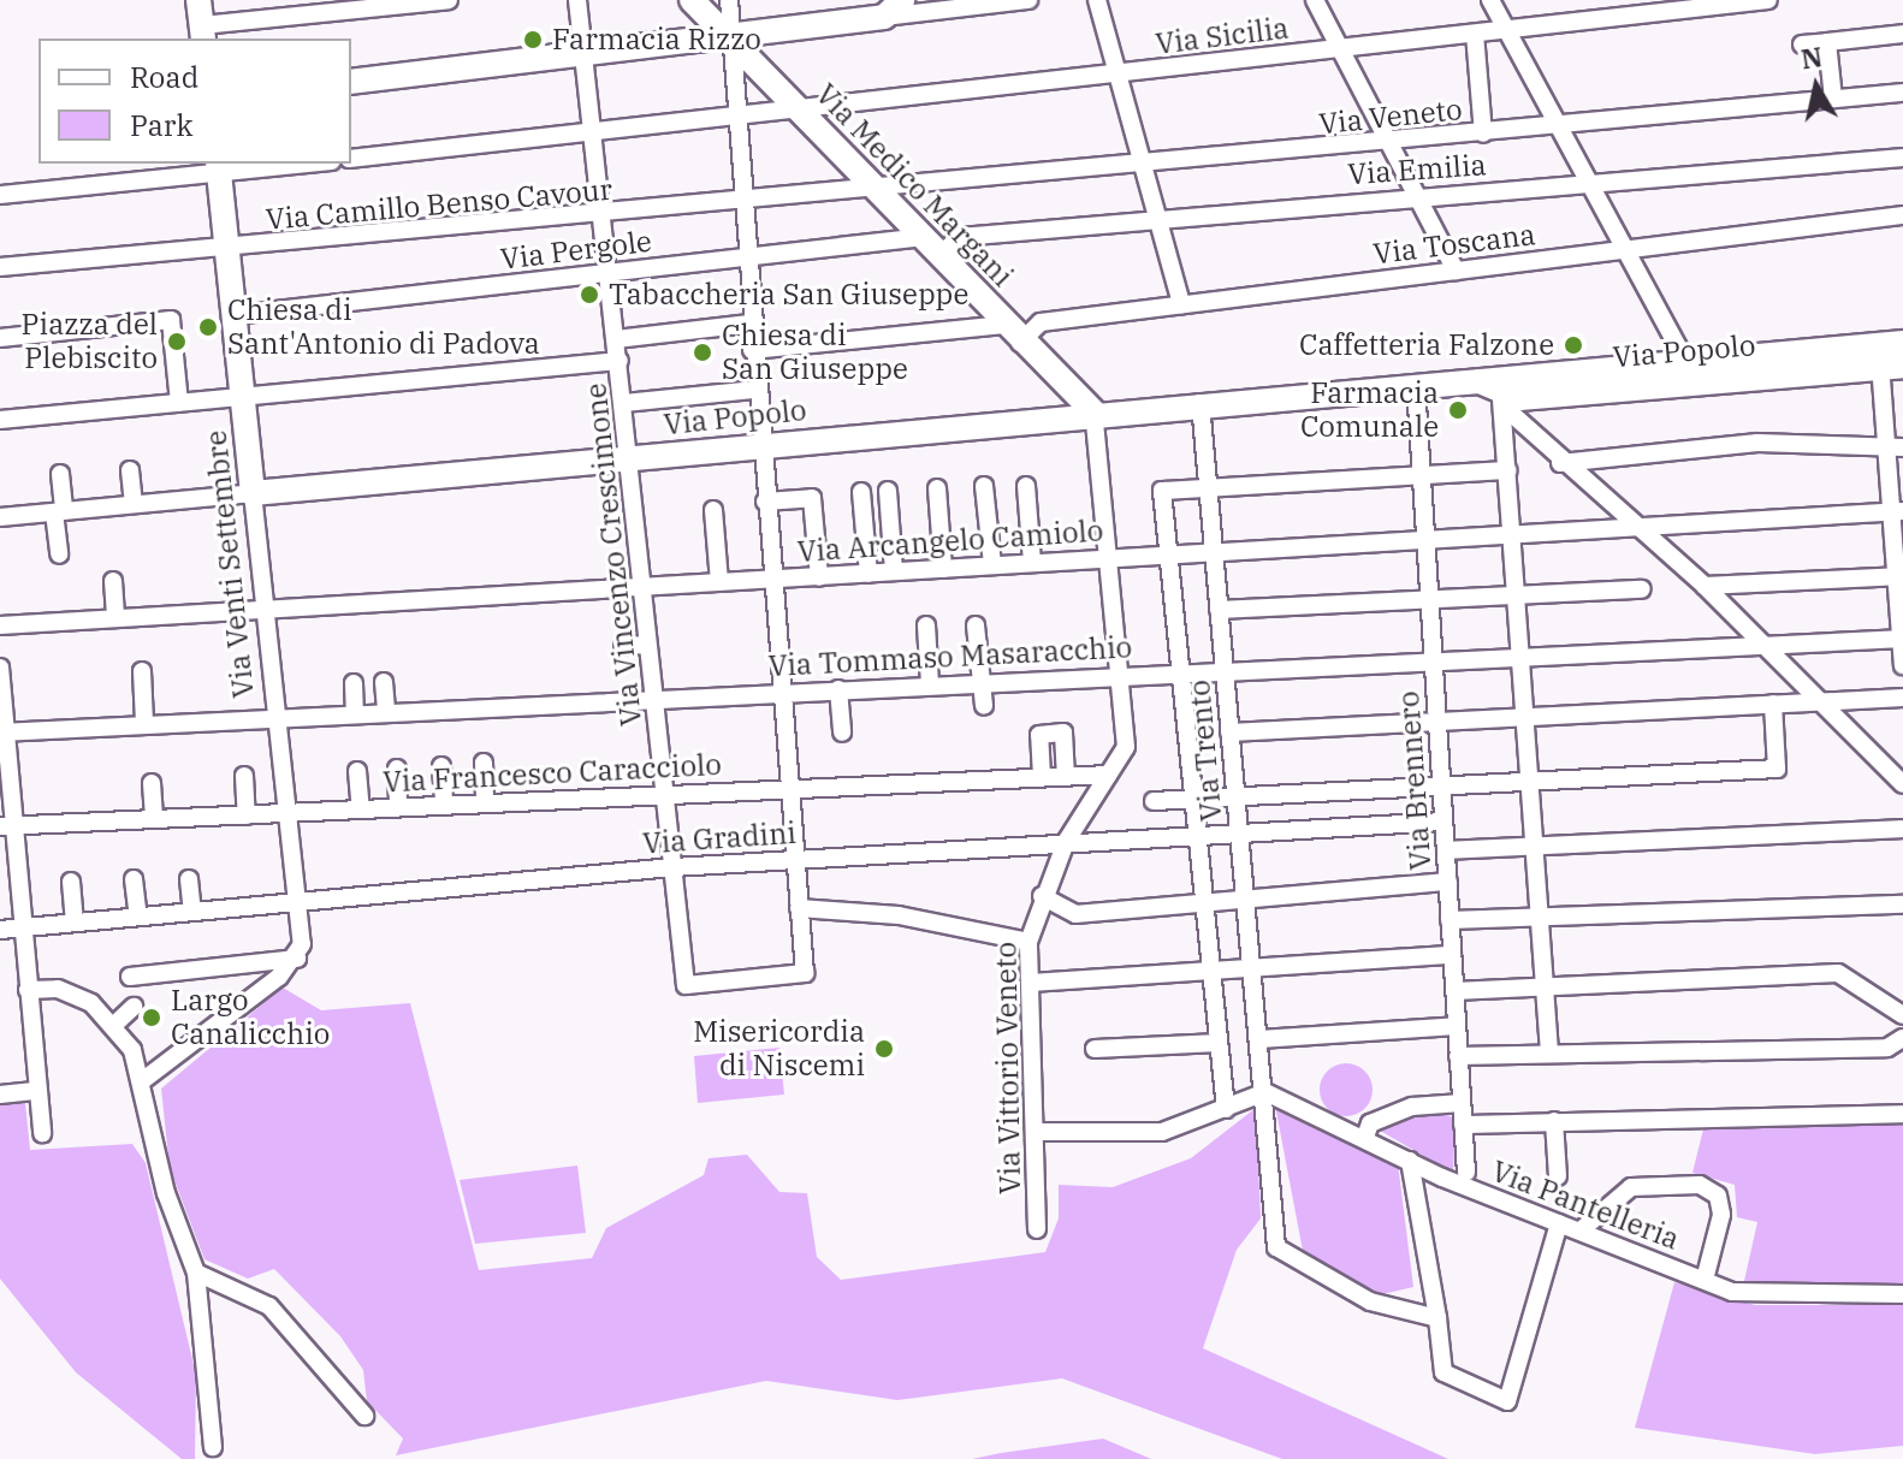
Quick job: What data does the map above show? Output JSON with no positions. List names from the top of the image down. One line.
{"streets":{"street":["Via Sicilia","Via Veneto","Via Emilia","Via Medico Margani","Via Camillo Benso Cavour","Via Toscana","Via Pergole","Via Popolo","Via Arcangelo Camiolo","Via Vincenzo Crescimone","Via Venti Settembre","Via Tommaso Masaracchio","Via Trento","Via Francesco Caracciolo","Via Brennero","Via Gradini","Via Vittorio Veneto","Via Pantelleria"]},"crossings":[["Via Sicilia","Via Medico Margani"],["Via Sicilia","Via Vincenzo Crescimone"],["Via Veneto","Via Medico Margani"],["Via Veneto","Via Camillo Benso Cavour"],["Via Emilia","Via Medico Margani"],["Via Emilia","Via Pergole"],["Via Medico Margani","Via Camillo Benso Cavour"],["Via Medico Margani","Via Toscana"],["Via Medico Margani","Via Pergole"],["Via Medico Margani","Via Popolo"],["Via Medico Margani","Via Vittorio Veneto"],["Via Camillo Benso Cavour","Via Vincenzo Crescimone"],["Via Camillo Benso Cavour","Via Venti Settembre"],["Via Pergole","Via Vincenzo Crescimone"],["Via Pergole","Via Venti Settembre"],["Via Popolo","Via Vincenzo Crescimone"],["Via Popolo","Via Venti Settembre"],["Via Popolo","Via Trento"],["Via Popolo","Via Brennero"],["Via Popolo","Via Vittorio Veneto"],["Via Arcangelo Camiolo","Via Vincenzo Crescimone"],["Via Arcangelo Camiolo","Via Venti Settembre"],["Via Arcangelo Camiolo","Via Trento"],["Via Arcangelo Camiolo","Via Brennero"],["Via Arcangelo Camiolo","Via Vittorio Veneto"],["Via Vincenzo Crescimone","Via Tommaso Masaracchio"],["Via Vincenzo Crescimone","Via Francesco Caracciolo"],["Via Vincenzo Crescimone","Via Gradini"],["Via Venti Settembre","Via Tommaso Masaracchio"],["Via Venti Settembre","Via Francesco Caracciolo"],["Via Venti Settembre","Via Gradini"],["Via Tommaso Masaracchio","Via Trento"],["Via Tommaso Masaracchio","Via Brennero"],["Via Tommaso Masaracchio","Via Vittorio Veneto"],["Via Trento","Via Gradini"],["Via Trento","Via Pantelleria"],["Via Francesco Caracciolo","Via Vittorio Veneto"],["Via Brennero","Via Gradini"],["Via Gradini","Via Vittorio Veneto"]],"places":["Farmacia Rizzo","Tabaccheria San Giuseppe","Chiesa di Sant'Antonio di Padova","Piazza del Plebiscito","Caffetteria Falzone","Chiesa di San Giuseppe","Farmacia Comunale","Largo Canalicchio","Misericordia di Niscemi"],"legend":["Road","Park"],"north":"top"}
